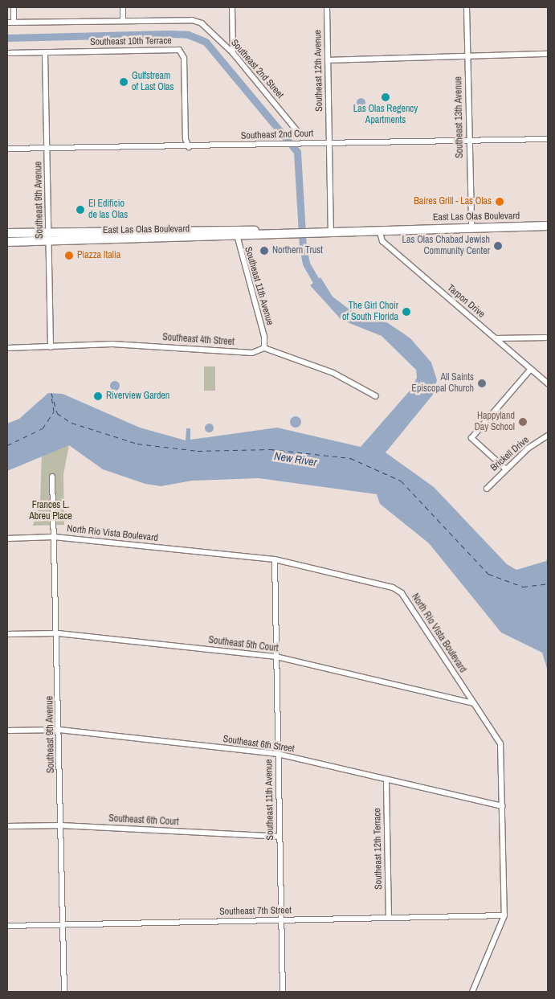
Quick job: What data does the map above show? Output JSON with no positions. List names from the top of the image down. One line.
{"streets":{"main road":["East Las Olas Boulevard"],"street":["Southeast 10th Terrace","Southeast 2nd Street","Southeast 12th Avenue","Southeast 13th Avenue","Southeast 2nd Court","Southeast 9th Avenue","Southeast 11th Avenue","Tarpon Drive","Southeast 4th Street","Brickell Drive","North Rio Vista Boulevard","Southeast 5th Court","Southeast 6th Street","Southeast 6th Court","Southeast 12th Terrace","Southeast 7th Street"]},"crossings":[["Southeast 10th Terrace","Southeast 2nd Court"],["Southeast 10th Terrace","Southeast 9th Avenue"],["Southeast 12th Avenue","Southeast 2nd Court"],["Southeast 12th Avenue","East Las Olas Boulevard"],["Southeast 13th Avenue","Southeast 2nd Court"],["Southeast 13th Avenue","East Las Olas Boulevard"],["Southeast 2nd Court","Southeast 9th Avenue"],["Southeast 9th Avenue","East Las Olas Boulevard"],["Southeast 9th Avenue","Southeast 4th Street"],["Southeast 9th Avenue","North Rio Vista Boulevard"],["Southeast 9th Avenue","Southeast 5th Court"],["Southeast 9th Avenue","Southeast 6th Street"],["Southeast 9th Avenue","Southeast 6th Court"],["Southeast 9th Avenue","Southeast 7th Street"],["East Las Olas Boulevard","Southeast 11th Avenue"],["East Las Olas Boulevard","Tarpon Drive"],["Southeast 11th Avenue","Southeast 4th Street"],["Southeast 11th Avenue","North Rio Vista Boulevard"],["Southeast 11th Avenue","Southeast 5th Court"],["Southeast 11th Avenue","Southeast 6th Street"],["Southeast 11th Avenue","Southeast 6th Court"],["Southeast 11th Avenue","Southeast 7th Street"],["North Rio Vista Boulevard","Southeast 5th Court"],["North Rio Vista Boulevard","Southeast 6th Street"],["North Rio Vista Boulevard","Southeast 7th Street"],["Southeast 6th Street","Southeast 12th Terrace"],["Southeast 12th Terrace","Southeast 7th Street"]],"water":["New River"],"parks":["Frances L. Abreu Place"],"places":["Gulfstream of Last Olas","Las Olas Regency Apartments","Baires Grill - Las Olas","El Edificio de las Olas","Las Olas Chabad Jewish Community Center","Northern Trust","Piazza Italia","The Girl Choir of South Florida","All Saints Episcopal Church","Riverview Garden","Happyland Day School"]}
